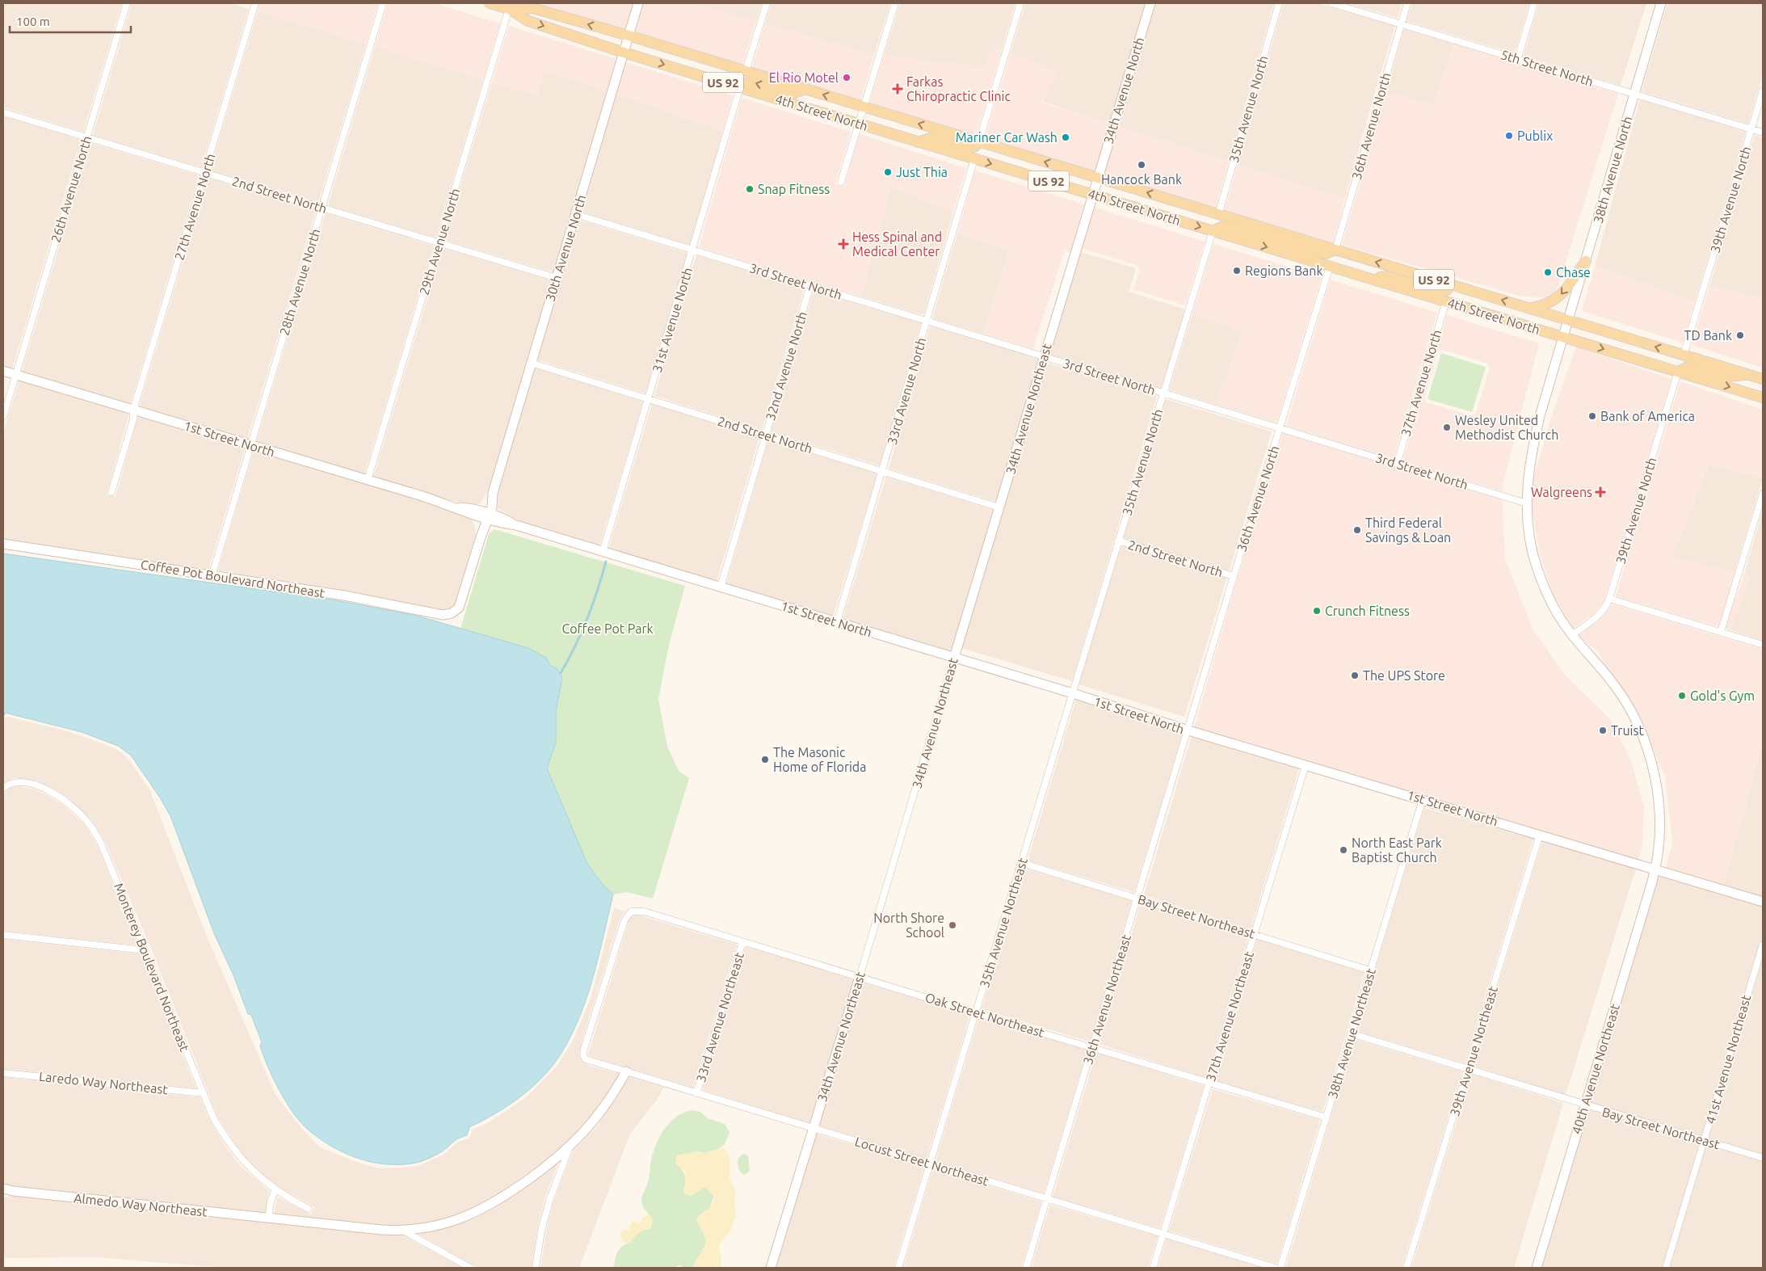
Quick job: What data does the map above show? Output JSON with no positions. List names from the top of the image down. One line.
{"streets":{"main road":["US 92","4th Street North"],"street":["5th Street North","34th Avenue North","35th Avenue North","36th Avenue North","38th Avenue North","26th Avenue North","2nd Street North","39th Avenue North","27th Avenue North","29th Avenue North","30th Avenue North","3rd Street North","28th Avenue North","31st Avenue North","32nd Avenue North","37th Avenue North","33rd Avenue North","34th Avenue Northeast","1st Street North","Coffee Pot Boulevard Northeast","Bay Street Northeast","35th Avenue Northeast","Monterey Boulevard Northeast","36th Avenue Northeast","Oak Street Northeast","37th Avenue Northeast","33rd Avenue Northeast","38th Avenue Northeast","39th Avenue Northeast","41st Avenue Northeast","40th Avenue Northeast","Laredo Way Northeast","Locust Street Northeast","Almedo Way Northeast"]},"crossings":[["5th Street North","36th Avenue North"],["5th Street North","38th Avenue North"],["5th Street North","39th Avenue North"],["34th Avenue North","4th Street North"],["34th Avenue North","34th Avenue Northeast"],["35th Avenue North","4th Street North"],["35th Avenue North","2nd Street North"],["35th Avenue North","3rd Street North"],["35th Avenue North","1st Street North"],["35th Avenue North","35th Avenue Northeast"],["4th Street North","36th Avenue North"],["4th Street North","38th Avenue North"],["4th Street North","39th Avenue North"],["4th Street North","29th Avenue North"],["4th Street North","30th Avenue North"],["4th Street North","31st Avenue North"],["4th Street North","37th Avenue North"],["4th Street North","33rd Avenue North"],["4th Street North","34th Avenue Northeast"],["36th Avenue North","2nd Street North"],["36th Avenue North","3rd Street North"],["36th Avenue North","1st Street North"],["36th Avenue North","36th Avenue Northeast"],["26th Avenue North","2nd Street North"],["26th Avenue North","1st Street North"],["2nd Street North","27th Avenue North"],["2nd Street North","29th Avenue North"],["2nd Street North","30th Avenue North"],["2nd Street North","28th Avenue North"],["2nd Street North","31st Avenue North"],["2nd Street North","32nd Avenue North"],["2nd Street North","33rd Avenue North"],["2nd Street North","34th Avenue Northeast"],["27th Avenue North","1st Street North"],["29th Avenue North","1st Street North"],["30th Avenue North","3rd Street North"],["30th Avenue North","1st Street North"],["30th Avenue North","Coffee Pot Boulevard Northeast"],["3rd Street North","31st Avenue North"],["3rd Street North","32nd Avenue North"],["3rd Street North","37th Avenue North"],["3rd Street North","33rd Avenue North"],["3rd Street North","34th Avenue Northeast"],["28th Avenue North","1st Street North"],["28th Avenue North","Coffee Pot Boulevard Northeast"],["31st Avenue North","1st Street North"],["32nd Avenue North","1st Street North"],["33rd Avenue North","1st Street North"],["34th Avenue Northeast","1st Street North"],["34th Avenue Northeast","Oak Street Northeast"],["34th Avenue Northeast","Locust Street Northeast"],["1st Street North","Coffee Pot Boulevard Northeast"],["1st Street North","35th Avenue Northeast"],["1st Street North","36th Avenue Northeast"],["1st Street North","37th Avenue Northeast"],["1st Street North","38th Avenue Northeast"],["1st Street North","39th Avenue Northeast"],["1st Street North","40th Avenue Northeast"],["Bay Street Northeast","35th Avenue Northeast"],["Bay Street Northeast","36th Avenue Northeast"],["Bay Street Northeast","37th Avenue Northeast"],["Bay Street Northeast","38th Avenue Northeast"],["Bay Street Northeast","39th Avenue Northeast"],["Bay Street Northeast","41st Avenue Northeast"],["Bay Street Northeast","40th Avenue Northeast"],["35th Avenue Northeast","Oak Street Northeast"],["35th Avenue Northeast","Locust Street Northeast"],["Monterey Boulevard Northeast","Laredo Way Northeast"],["36th Avenue Northeast","Oak Street Northeast"],["36th Avenue Northeast","Locust Street Northeast"],["Oak Street Northeast","37th Avenue Northeast"],["Oak Street Northeast","33rd Avenue Northeast"],["Oak Street Northeast","38th Avenue Northeast"],["Oak Street Northeast","Locust Street Northeast"],["37th Avenue Northeast","Locust Street Northeast"],["33rd Avenue Northeast","Locust Street Northeast"]],"parks":["Coffee Pot Park"],"places":{"other":["El Rio Motel","Publix","Mariner Car Wash","Hancock Bank","Just Thia","Snap Fitness","Regions Bank","Chase","TD Bank","Bank of America","Wesley United Methodist Church","Third Federal Savings & Loan","Crunch Fitness","The UPS Store","Gold's Gym","Truist","The Masonic Home of Florida","North East Park Baptist Church","North Shore School"],"health":["Farkas Chiropractic Clinic","Hess Spinal and Medical Center","Walgreens"]},"scale_bar":"100 m"}
